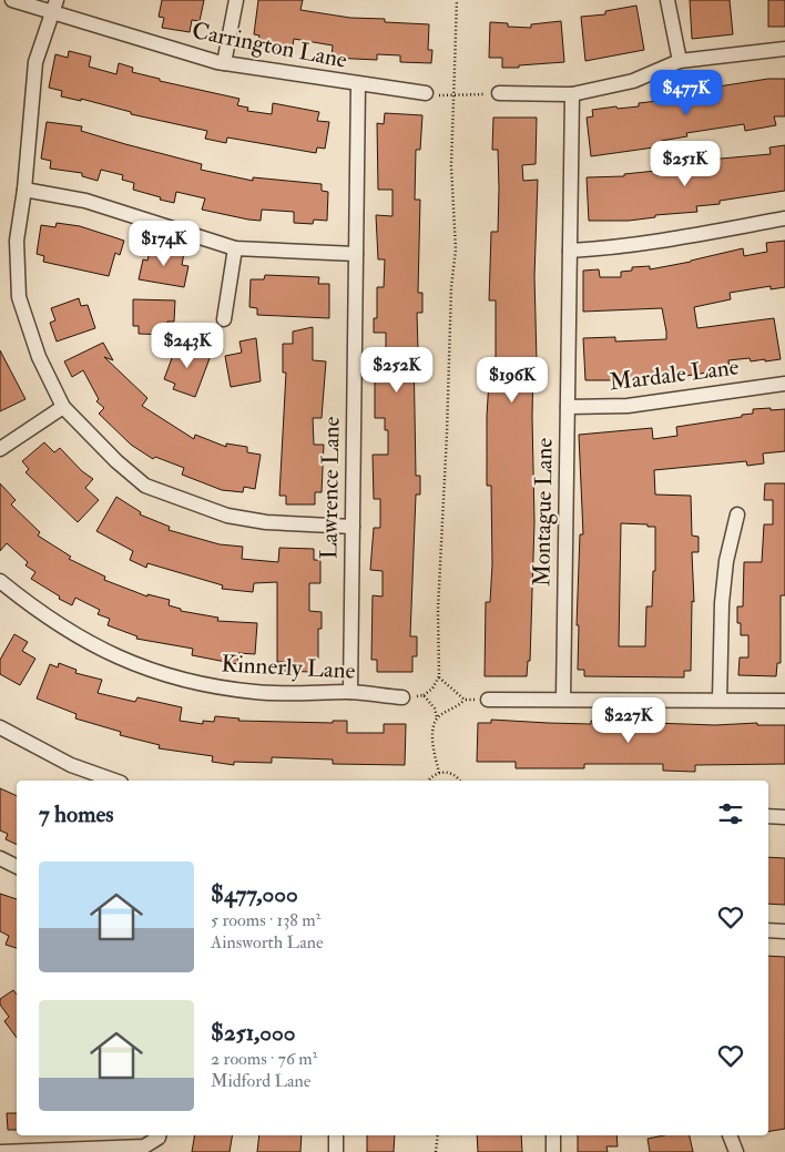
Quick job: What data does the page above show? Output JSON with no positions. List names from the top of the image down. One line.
{"streets":{"street":["Carrington Lane","Mardale Lane","Lawrence Lane","Montague Lane","Kinnerly Lane"]},"crossings":[["Carrington Lane","Lawrence Lane"],["Mardale Lane","Montague Lane"],["Lawrence Lane","Kinnerly Lane"]],"page":{"price":["$477K","$251K","$174K","$243K","$252K","$196K","$227K"],"heading":"7 homes","list":[{"name":"$477,000","note":"5 rooms · 138 m² · Ainsworth Lane"},{"name":"$251,000","note":"2 rooms · 76 m² · Midford Lane"}]}}
